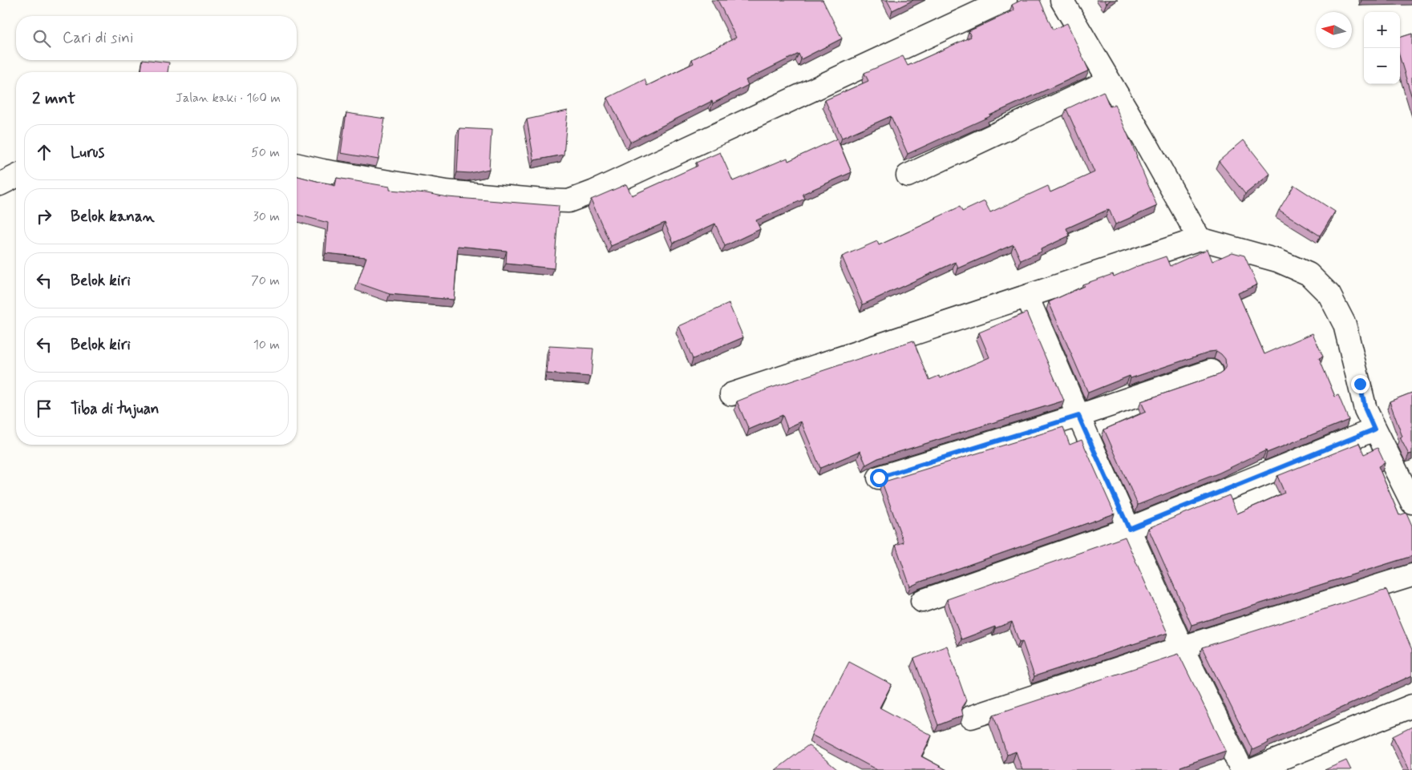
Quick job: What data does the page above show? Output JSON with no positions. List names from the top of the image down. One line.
{"north":"left","page":{"map_buttons":["+","−"],"search":"Cari di sini","heading":["2 mnt","Jalan kaki · 160 m"],"list":[["Lurus","50 m"],["Belok kanan","30 m"],["Belok kiri","70 m"],["Belok kiri","10 m"],"Tiba di tujuan"]}}
